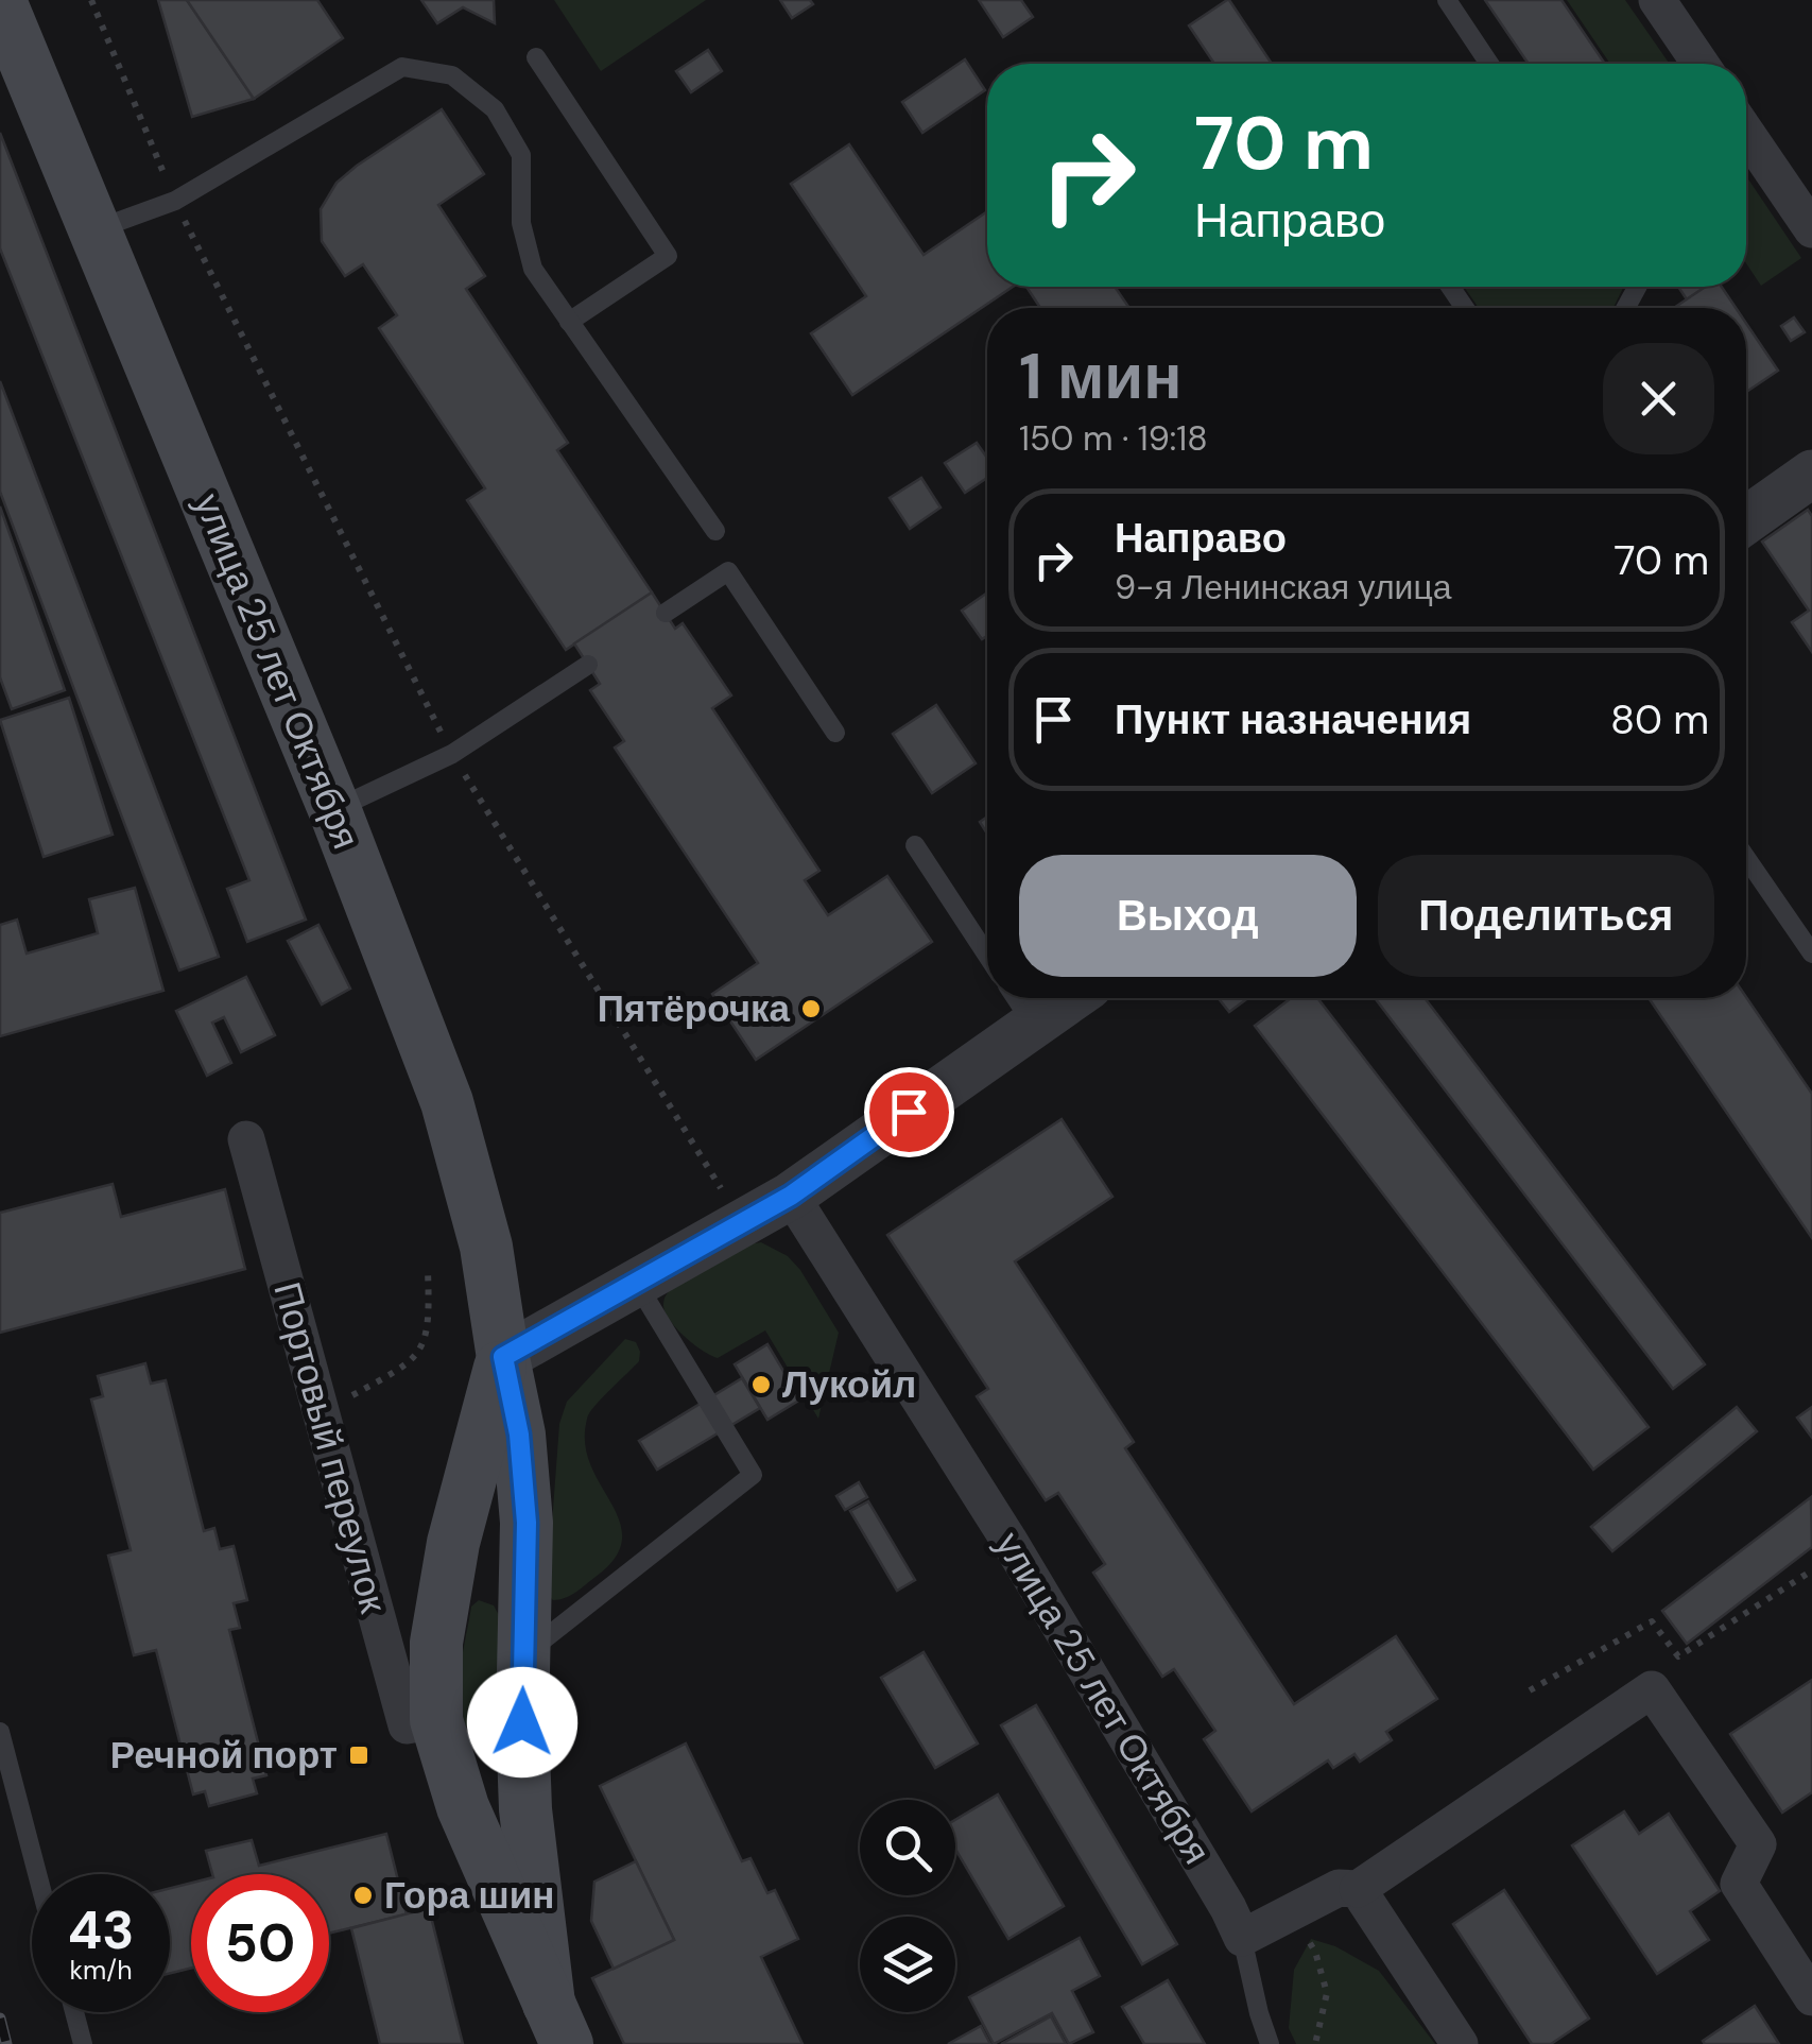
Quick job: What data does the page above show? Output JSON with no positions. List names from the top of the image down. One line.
{"streets":{"main road":["улица 25 лет Октября"],"street":["Портовый переулок"]},"places":{"other":["Пятёрочка","Лукойл","Гора шин"],"transit":["Речной порт"]},"page":{"turn":["70 m","Направо"],"heading":["1 мин","150 m · 19:18"],"list":[{"name":"Направо","note":"9-я Ленинская улица","value":"70 m"},{"name":"Пункт назначения","value":"80 m"}],"buttons":["Выход","Поделиться"],"speed":"43 km/h","limit":"50"}}
